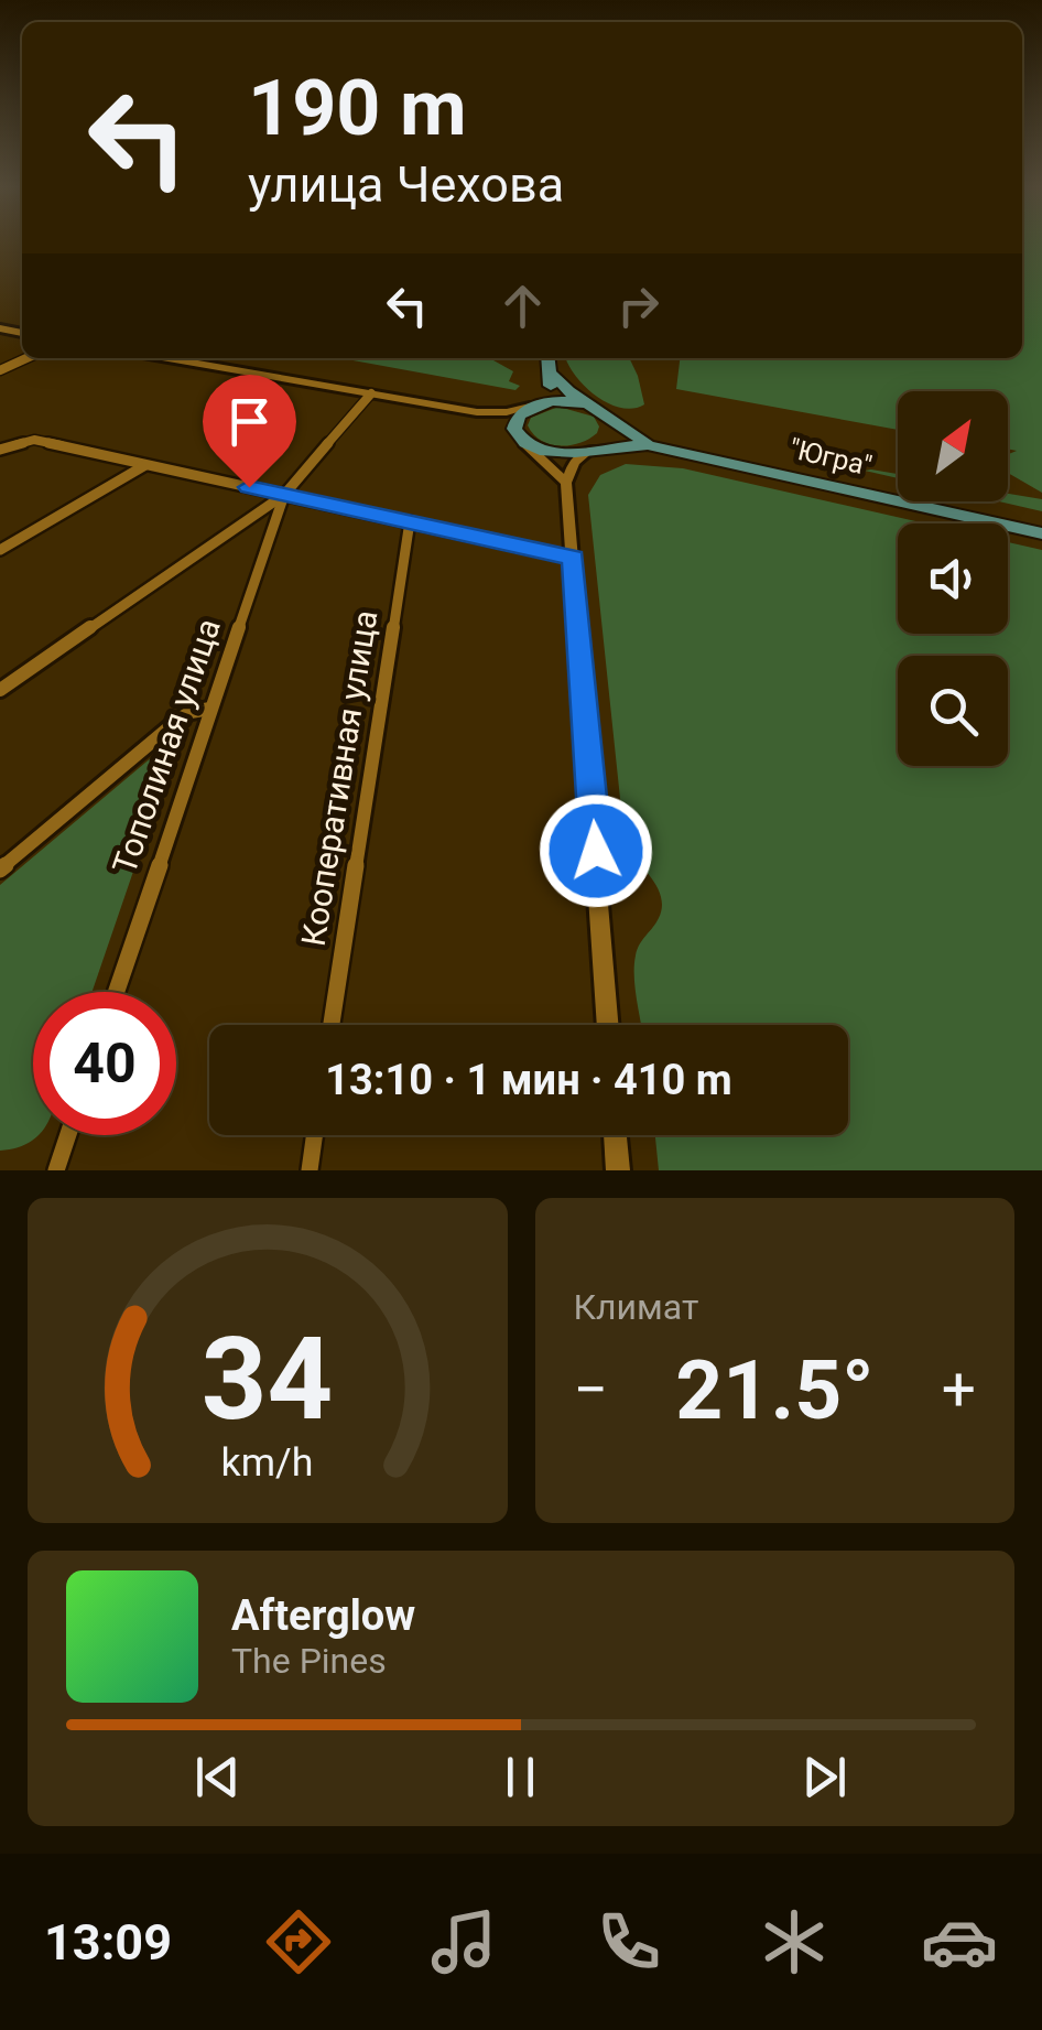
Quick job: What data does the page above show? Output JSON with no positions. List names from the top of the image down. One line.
{"streets":{"highway":["\"Югра\""],"street":["Тополиная улица","Кооперативная улица"]},"north":"top right","page":{"turn":["190 m","улица Чехова"],"limit":"40","trip":"13:10 · 1 мин · 410 m","tile":"Климат","heat":["−","21.5°","+"],"song":["Afterglow","The Pines"],"tabs":"13:09","gauge":["34","km/h"]}}
